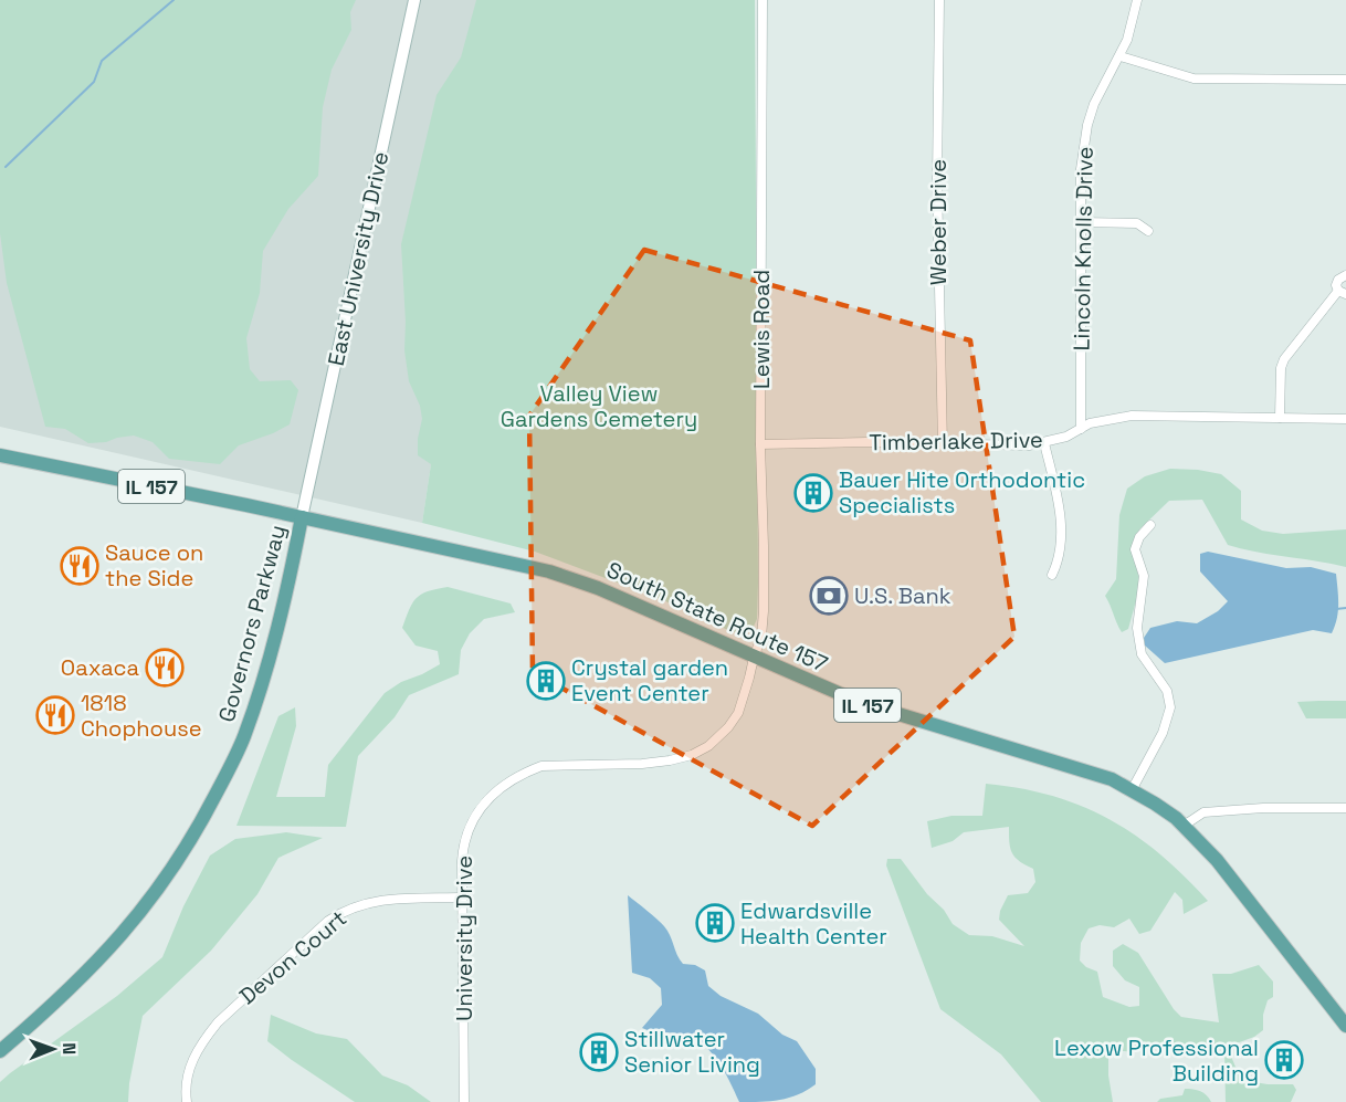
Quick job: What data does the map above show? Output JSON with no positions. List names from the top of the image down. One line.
{"streets":{"main road":["East University Drive","IL 157","South State Route 157","Governors Parkway"],"street":["Weber Drive","Lincoln Knolls Drive","Lewis Road","Timberlake Drive","University Drive","Devon Court"]},"crossings":[["Weber Drive","Timberlake Drive"],["Lincoln Knolls Drive","Timberlake Drive"],["East University Drive","South State Route 157"],["East University Drive","Governors Parkway"],["Lewis Road","Timberlake Drive"],["Lewis Road","South State Route 157"],["Lewis Road","University Drive"],["South State Route 157","Governors Parkway"],["South State Route 157","University Drive"],["University Drive","Devon Court"]],"parks":["Valley View Gardens Cemetery"],"places":{"building":["Bauer Hite Orthodontic Specialists","Crystal garden Event Center","Edwardsville Health Center","Stillwater Senior Living","Lexow Professional Building"],"restaurant":["Sauce on the Side","Oaxaca","1818 Chophouse"],"bank":["U.S. Bank"]},"north":"right"}
